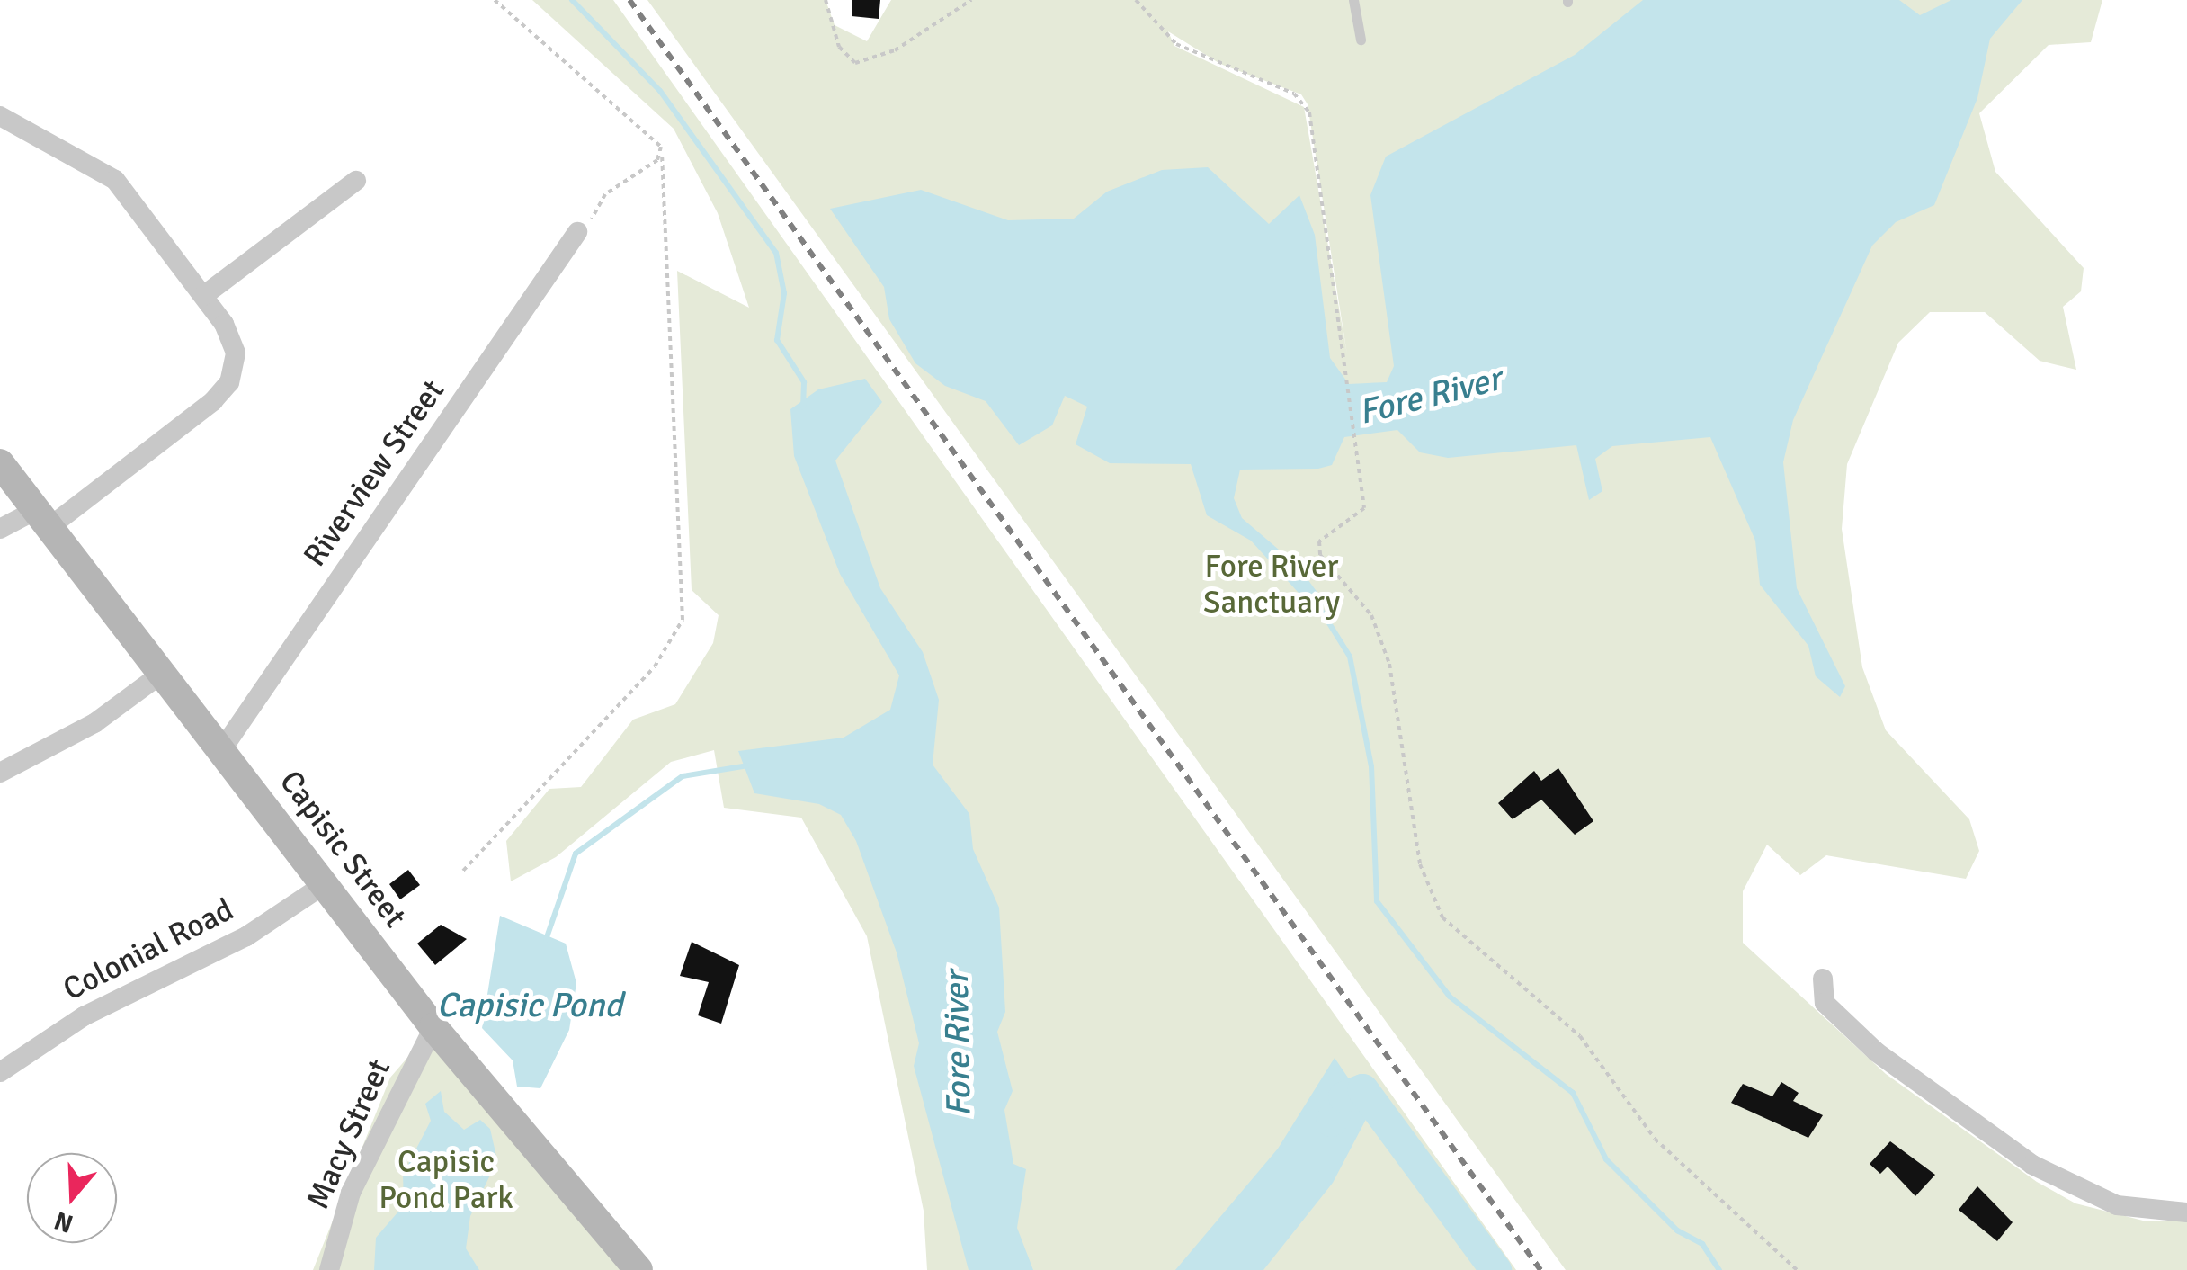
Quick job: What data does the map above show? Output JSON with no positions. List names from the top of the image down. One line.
{"streets":{"street":["Riverview Street","Capisic Street","Colonial Road","Macy Street"]},"crossings":[["Riverview Street","Capisic Street"],["Capisic Street","Colonial Road"],["Capisic Street","Macy Street"]],"water":["Fore River","Capisic Pond"],"parks":["Fore River Sanctuary","Capisic Pond Park"],"north":"bottom"}
